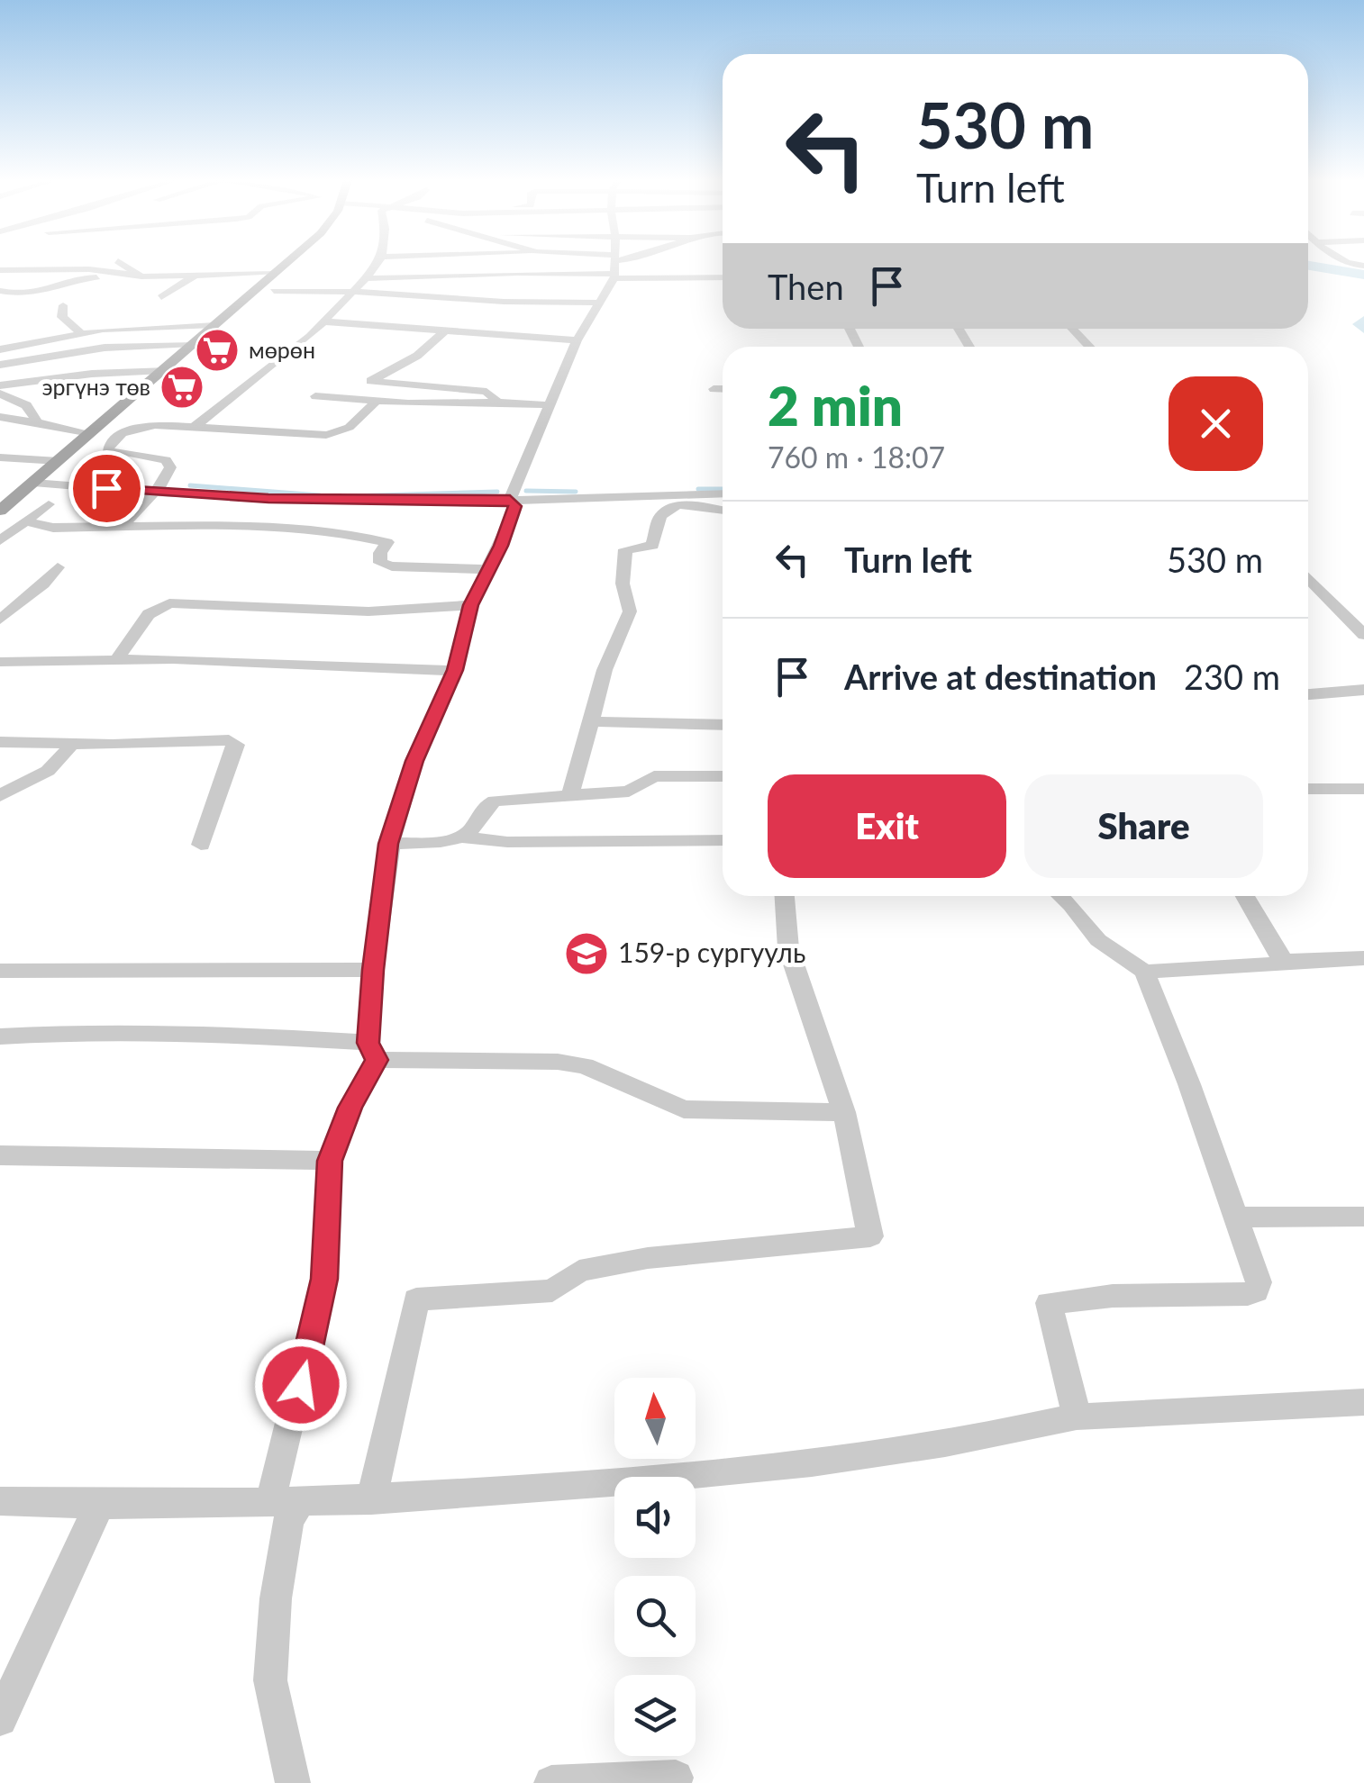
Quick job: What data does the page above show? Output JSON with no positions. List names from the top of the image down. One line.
{"places":{"supermarket":["мөрөн","эргүнэ төв"],"school or university":["159-р сургууль"]},"north":"top","page":{"turn":["530 m","Turn left"],"then":"Then","heading":["2 min","760 m · 18:07"],"list":[{"name":"Turn left","value":"530 m"},{"name":"Arrive at destination","value":"230 m"}],"buttons":["Exit","Share"]}}
